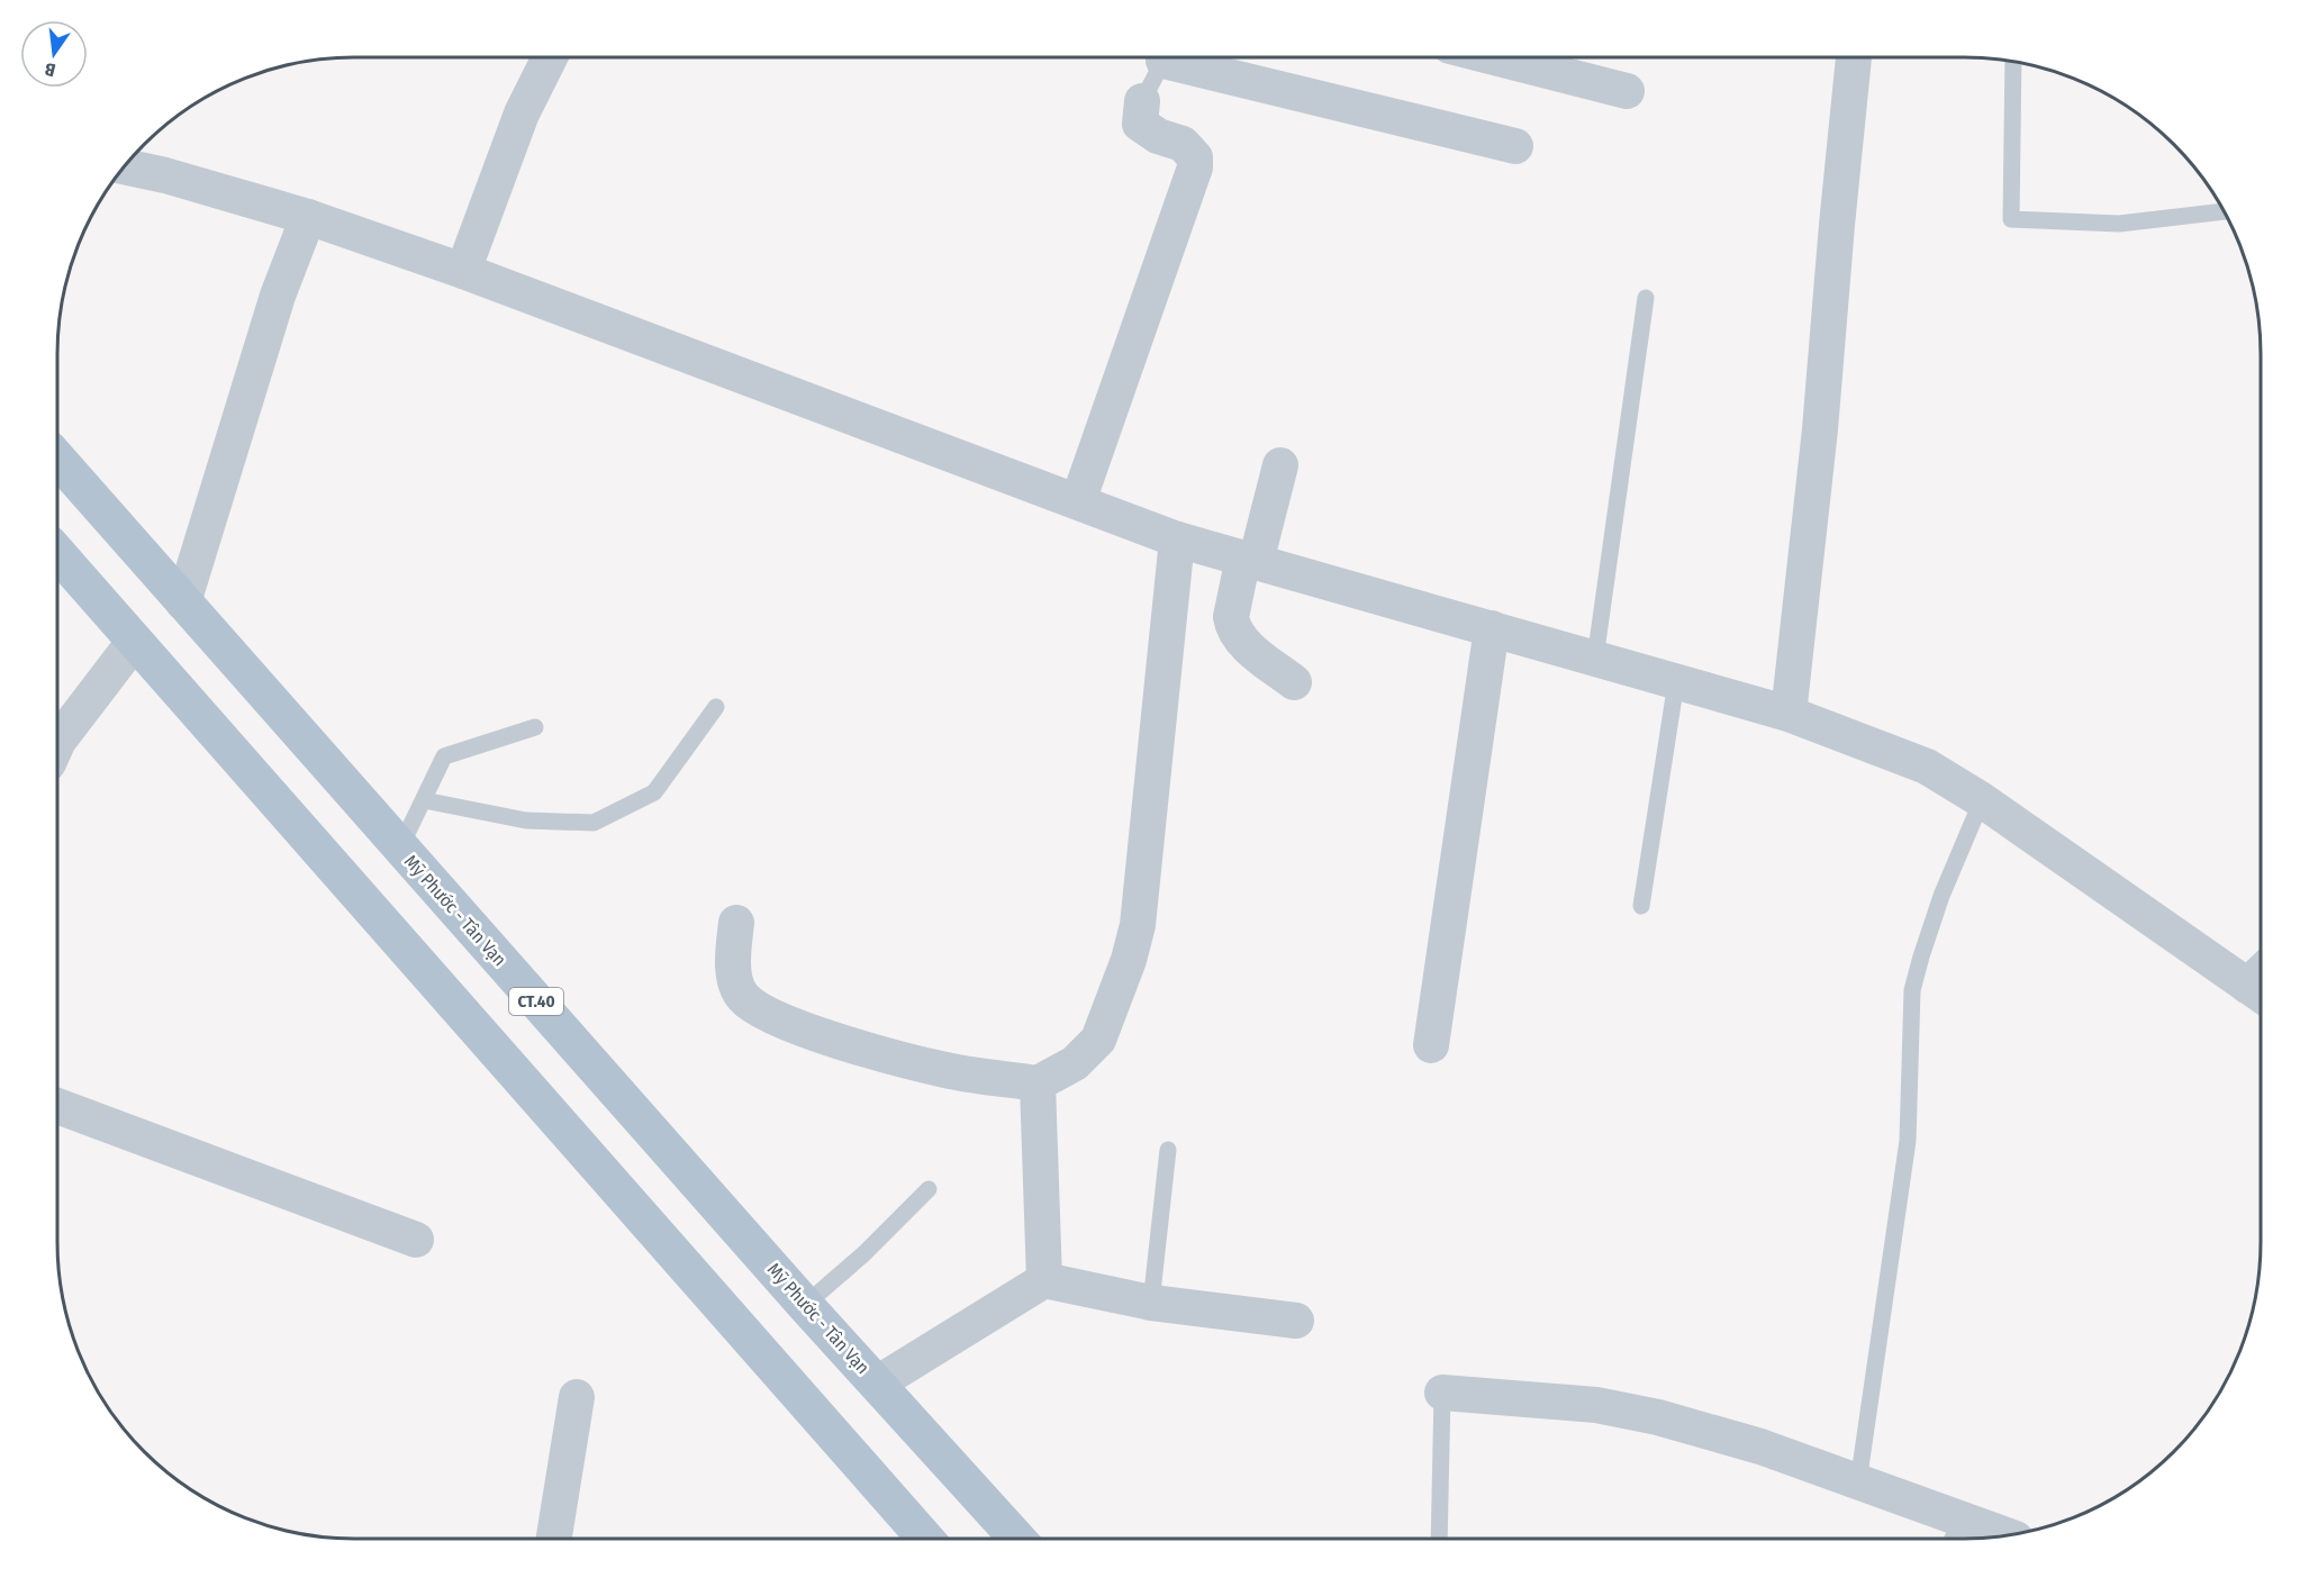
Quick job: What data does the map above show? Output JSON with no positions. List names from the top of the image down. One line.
{"streets":{"main road":["Mỹ Phước - Tân Vạn","CT.40"]},"north":"bottom"}
